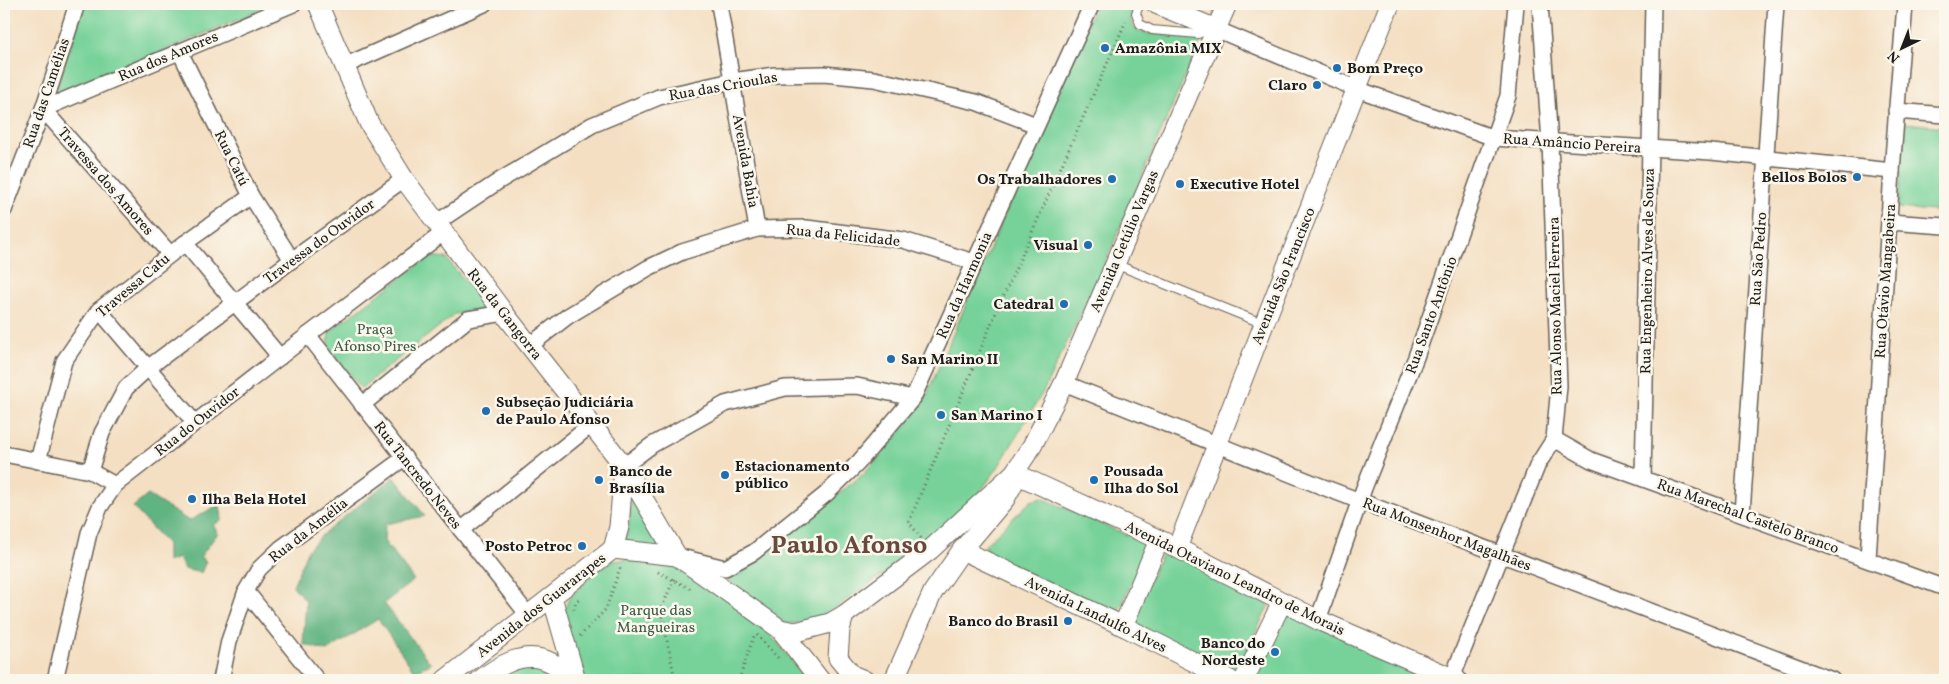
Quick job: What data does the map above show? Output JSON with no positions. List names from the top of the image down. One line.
{"streets":{"street":["Rua dos Amores","Rua das Crioulas","Rua das Camélias","Rua Amâncio Pereira","Rua Catú","Avenida Bahia","Travessa dos Amores","Rua da Felicidade","Travessa do Ouvidor","Avenida Getúlio Vargas","Rua São Pedro","Rua Engenheiro Alves de Souza","Avenida São Francisco","Rua Otávio Mangabeira","Travessa Catu","Rua da Harmonia","Rua Alonso Maciel Ferreira","Rua da Gangorra","Rua Santo Antônio","Rua do Ouvidor","Rua Tancredo Neves","Rua Marechal Castelo Branco","Rua da Amélia","Rua Monsenhor Magalhães","Avenida Otaviano Leandro de Morais","Avenida dos Guararapes","Avenida Landulfo Alves"]},"crossings":[["Rua dos Amores","Rua das Camélias"],["Rua dos Amores","Rua Catú"],["Rua dos Amores","Travessa dos Amores"],["Rua das Crioulas","Avenida Bahia"],["Rua das Crioulas","Rua da Harmonia"],["Rua das Crioulas","Rua da Gangorra"],["Rua das Crioulas","Rua do Ouvidor"],["Rua das Camélias","Travessa dos Amores"],["Rua Amâncio Pereira","Avenida Getúlio Vargas"],["Rua Amâncio Pereira","Rua São Pedro"],["Rua Amâncio Pereira","Rua Engenheiro Alves de Souza"],["Rua Amâncio Pereira","Avenida São Francisco"],["Rua Amâncio Pereira","Rua Otávio Mangabeira"],["Rua Amâncio Pereira","Rua Alonso Maciel Ferreira"],["Rua Amâncio Pereira","Rua Santo Antônio"],["Rua Catú","Travessa do Ouvidor"],["Rua Catú","Travessa Catu"],["Avenida Bahia","Rua da Felicidade"],["Travessa dos Amores","Travessa Catu"],["Rua da Felicidade","Rua da Harmonia"],["Rua da Felicidade","Rua da Gangorra"],["Travessa do Ouvidor","Rua da Gangorra"],["Avenida Getúlio Vargas","Rua da Gangorra"],["Avenida Getúlio Vargas","Rua Monsenhor Magalhães"],["Avenida Getúlio Vargas","Avenida Otaviano Leandro de Morais"],["Avenida Getúlio Vargas","Avenida Landulfo Alves"],["Rua São Pedro","Rua Marechal Castelo Branco"],["Rua Engenheiro Alves de Souza","Rua Marechal Castelo Branco"],["Avenida São Francisco","Rua Monsenhor Magalhães"],["Avenida São Francisco","Avenida Otaviano Leandro de Morais"],["Rua Otávio Mangabeira","Rua Marechal Castelo Branco"],["Rua da Harmonia","Rua da Gangorra"],["Rua Alonso Maciel Ferreira","Rua Marechal Castelo Branco"],["Rua Alonso Maciel Ferreira","Rua Monsenhor Magalhães"],["Rua Alonso Maciel Ferreira","Avenida Otaviano Leandro de Morais"],["Rua da Gangorra","Rua do Ouvidor"],["Rua da Gangorra","Avenida dos Guararapes"],["Rua Santo Antônio","Rua Monsenhor Magalhães"],["Rua Santo Antônio","Avenida Otaviano Leandro de Morais"],["Rua do Ouvidor","Rua Tancredo Neves"],["Rua Tancredo Neves","Rua da Amélia"],["Rua Tancredo Neves","Avenida dos Guararapes"]],"districts":["Paulo Afonso"],"parks":["Praça Afonso Pires","Parque das Mangueiras"],"places":["Amazônia MIX","Bom Preço","Claro","Bellos Bolos","Os Trabalhadores","Executive Hotel","Visual","Catedral","San Marino II","Subseção Judiciária de Paulo Afonso","San Marino I","Estacionamento público","Banco de Brasília","Pousada Ilha do Sol","Ilha Bela Hotel","Posto Petroc","Banco do Brasil","Banco do Nordeste"],"north":"bottom left"}
